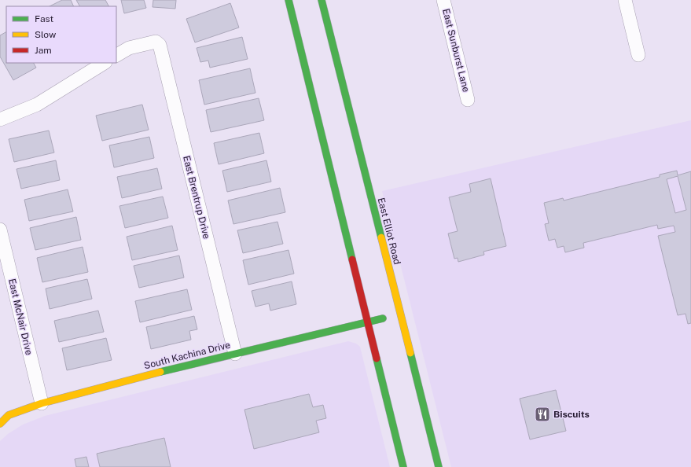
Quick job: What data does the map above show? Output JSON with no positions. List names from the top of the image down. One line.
{"streets":{"main road":["East Elliot Road","South Kachina Drive"],"street":["East Sunburst Lane","East Brentrup Drive","East McNair Drive"]},"crossings":[["East Brentrup Drive","South Kachina Drive"],["East McNair Drive","South Kachina Drive"]],"places":{"restaurant":["Biscuits"]},"legend":["Fast","Slow","Jam"]}
